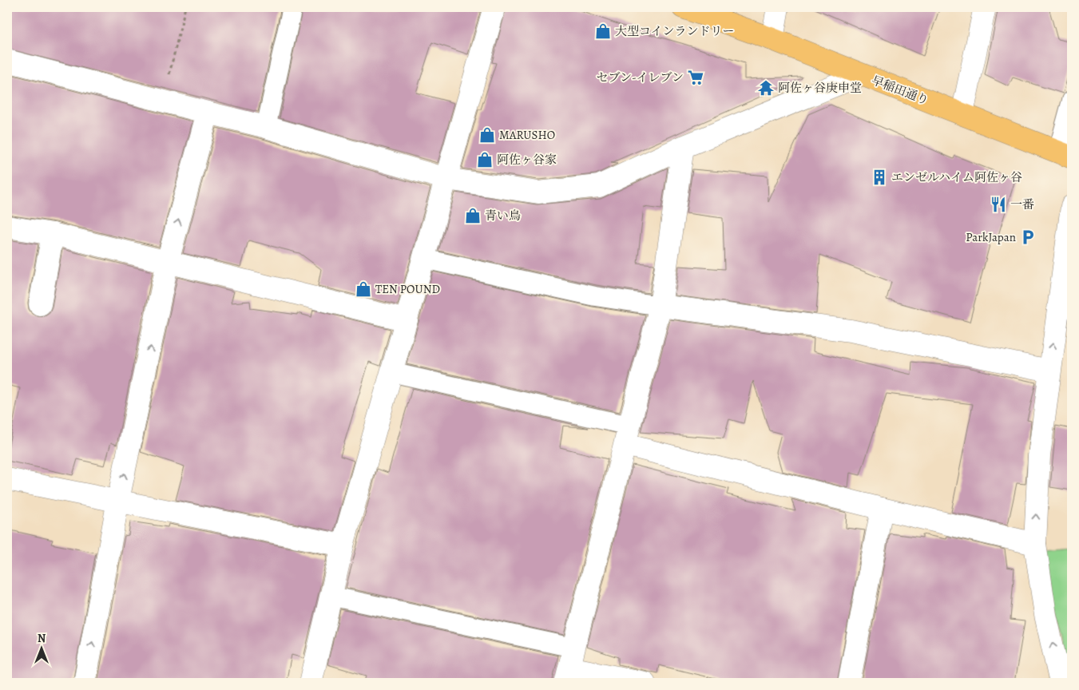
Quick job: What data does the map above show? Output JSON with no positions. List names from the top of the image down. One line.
{"streets":{"main road":["早稲田通り"]},"places":{"shop":["大型コインランドリー","MARUSHO","阿佐ヶ谷家","青い鳥","TEN POUND"],"supermarket":["セブン-イレブン"],"temple":["阿佐ヶ谷庚申堂"],"building":["エンゼルハイム阿佐ヶ谷"],"restaurant":["一番"],"parking":["ParkJapan"]},"north":"top"}
